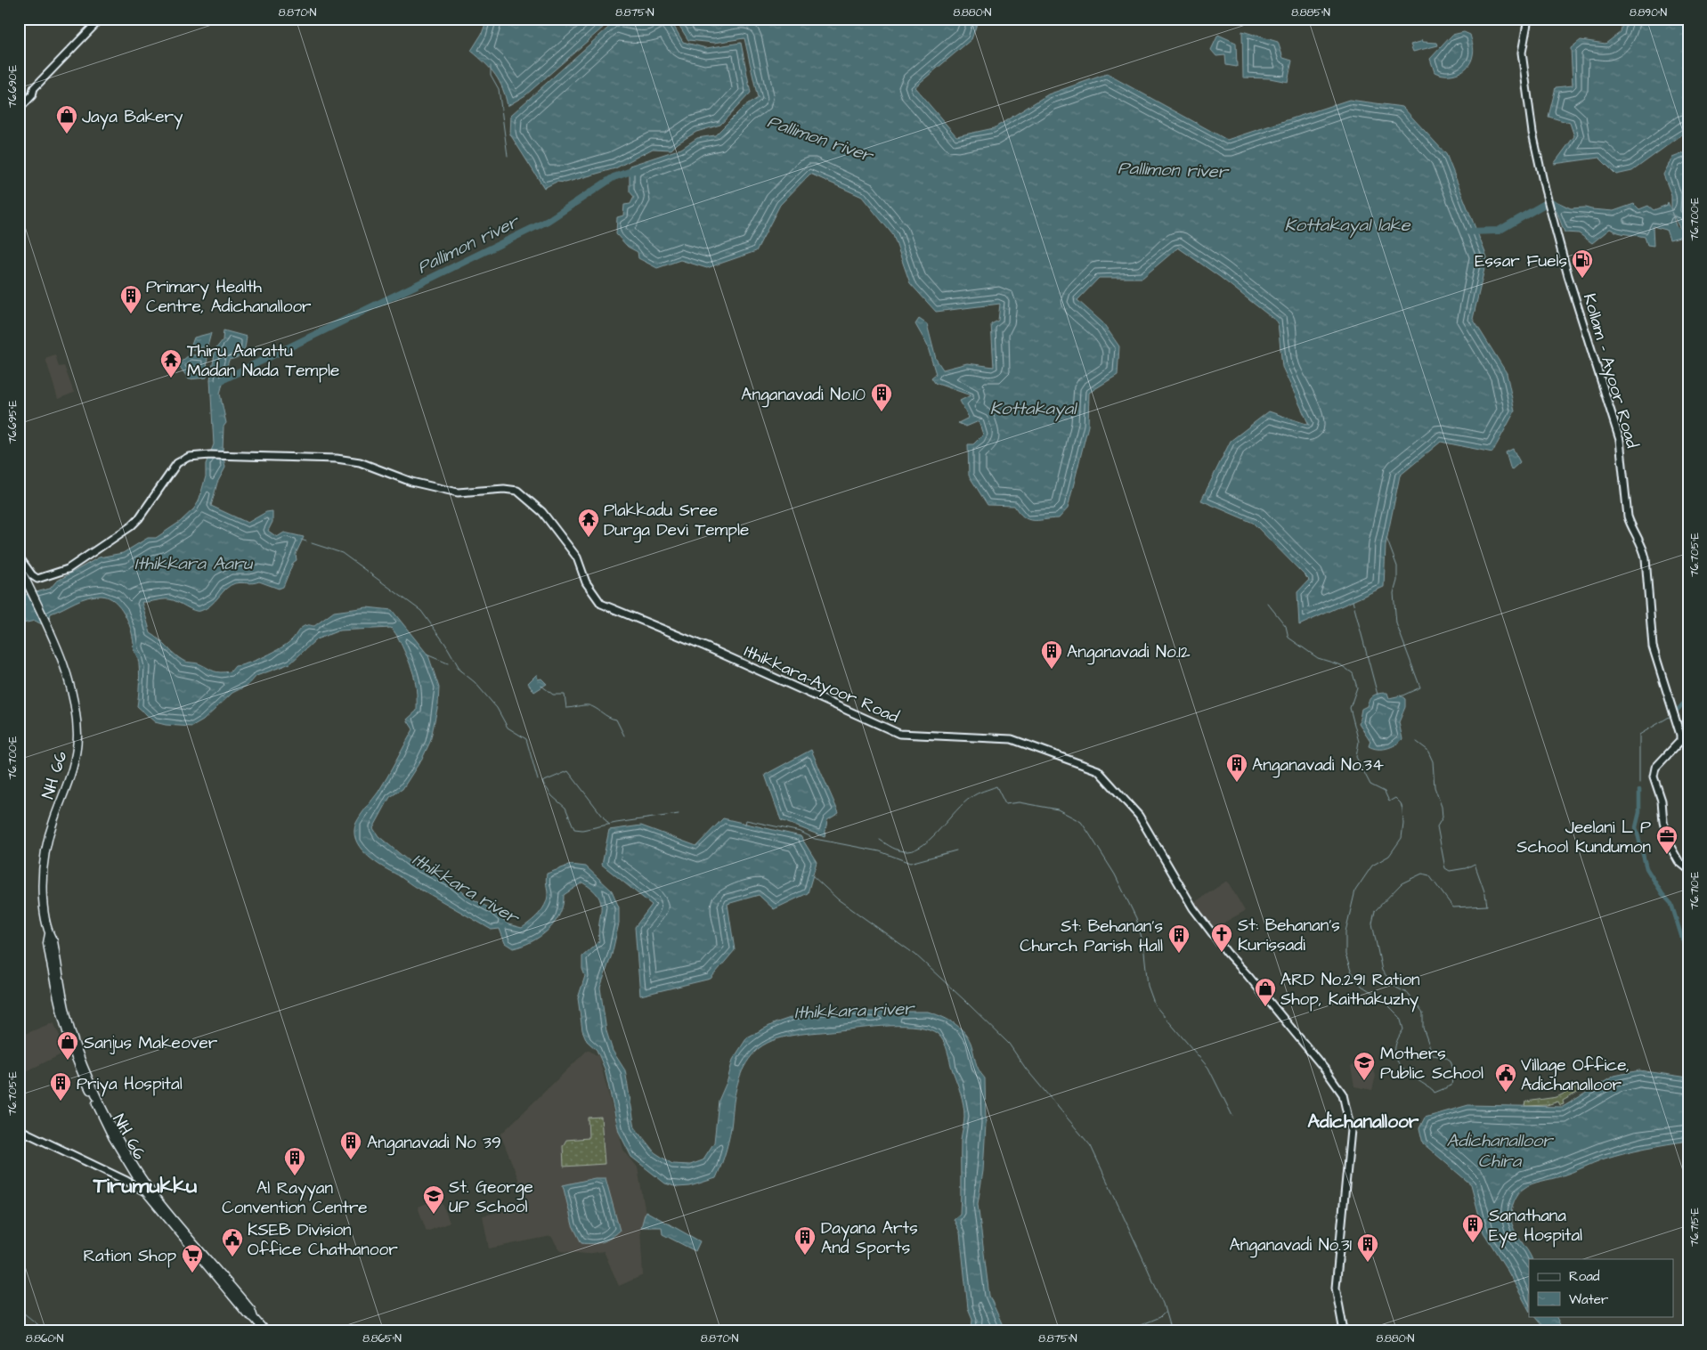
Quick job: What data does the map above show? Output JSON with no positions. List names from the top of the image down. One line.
{"streets":{"highway":["NH 66"],"main road":["Kollam - Ayoor Road","Ithikkara-Ayoor Road"]},"districts":["Adichanalloor","Tirumukku"],"water":["Pallimon river","Kottakayal lake","Kottakayal","Ithikkara Aaru","Ithikkara river","Adichanalloor Chira"],"places":{"shop":["Jaya Bakery","ARD No.291 Ration Shop, Kaithakuzhy","Sanjus Makeover"],"fuel station":["Essar Fuels"],"building":["Primary Health Centre, Adichanalloor","Anganavadi No.10","Anganavadi No.12","Anganavadi No.34","St: Behanan's Church Parish Hall","Priya Hospital","Anganavadi No 39","Al Rayyan Convention Centre","Sanathana Eye Hospital","Dayana Arts And Sports","Anganavadi No.31"],"temple":["Thiru Aarattu Madan Nada Temple","Plakkadu Sree Durga Devi Temple"],"office":["Jeelani L P School Kundumon"],"church":["St: Behanan's Kurissadi"],"school or university":["Mothers Public School","St. George UP School"],"public building":["Village Office, Adichanalloor","KSEB Division Office Chathanoor"],"supermarket":["Ration Shop"]},"legend":["Road","Water"],"coordinates":["8.870°N","8.875°N","8.880°N","8.885°N","8.890°N","76.690°E","76.700°E","76.695°E","76.705°E","76.710°E","76.715°E","8.860°N","8.865°N"]}
